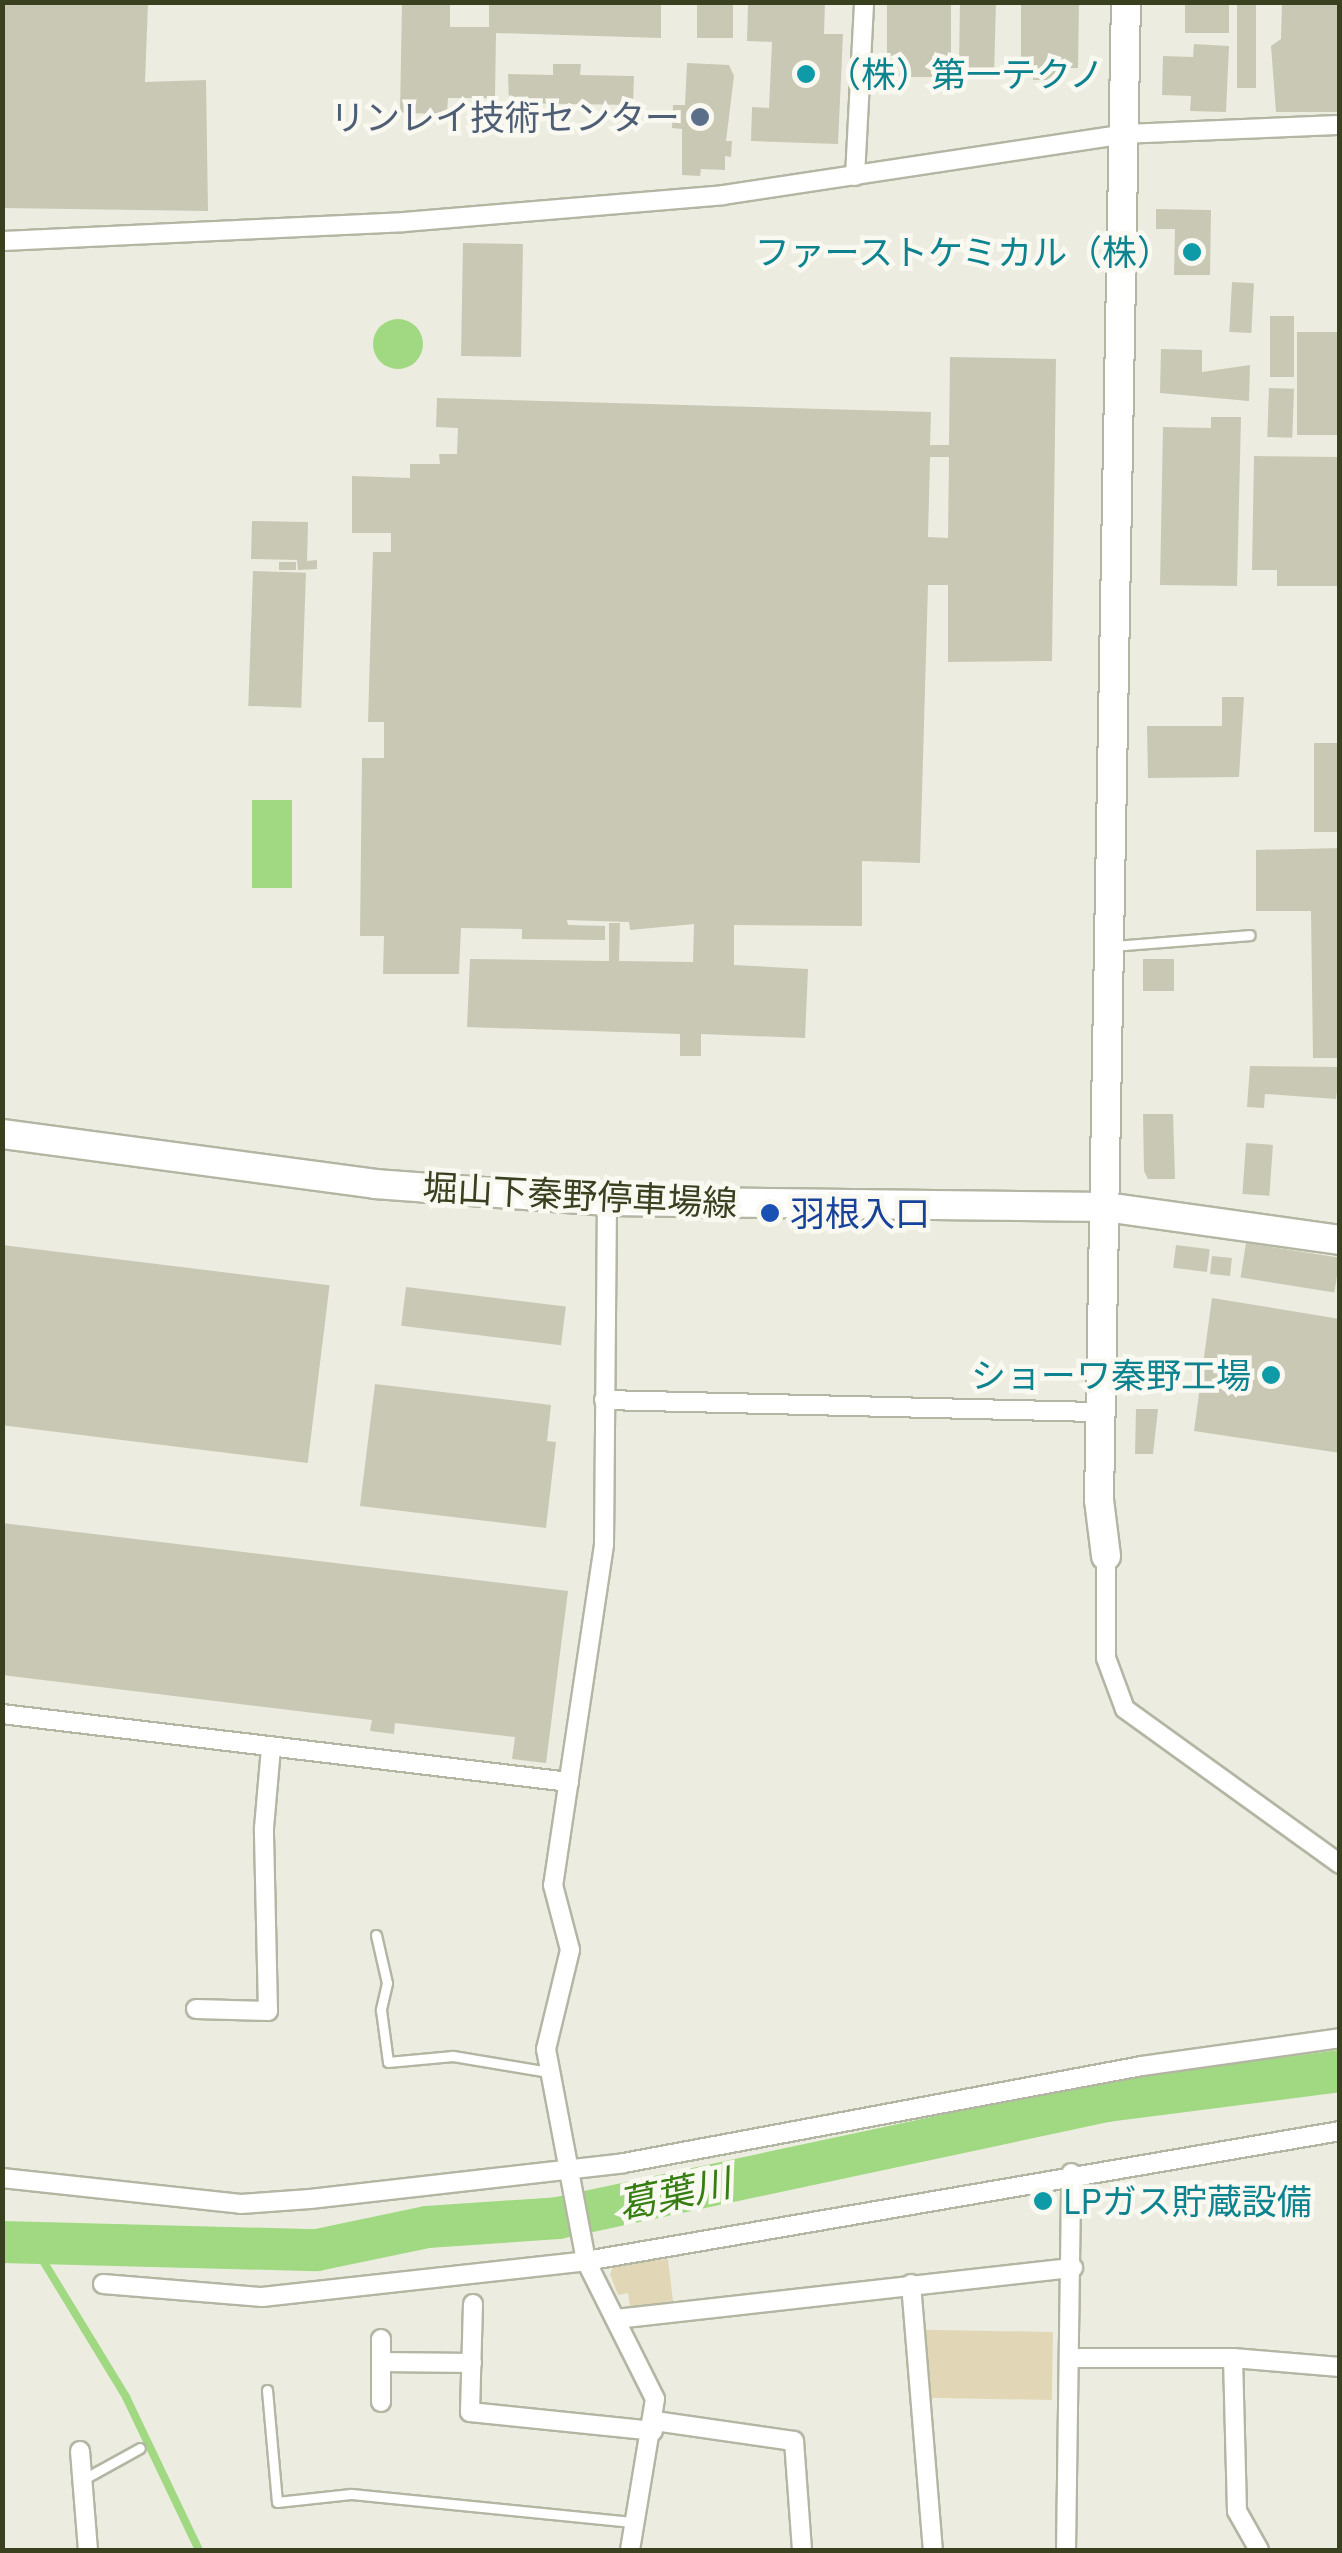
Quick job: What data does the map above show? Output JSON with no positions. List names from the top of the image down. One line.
{"streets":{"street":["堀山下秦野停車場線"]},"water":["葛葉川"],"places":["（株）第一テクノ","リンレイ技術センター","ファーストケミカル（株）","羽根入口","ショーワ秦野工場","LPガス貯蔵設備"]}
